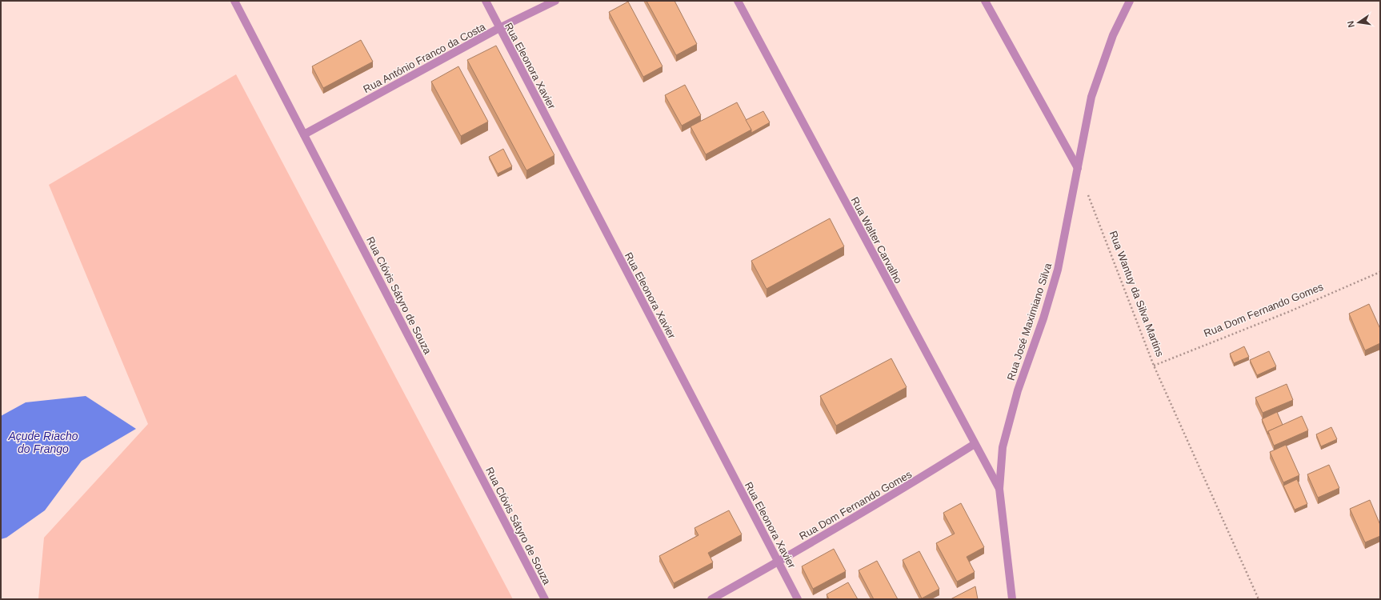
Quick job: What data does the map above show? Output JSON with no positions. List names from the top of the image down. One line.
{"streets":{"street":["Rua António Franco da Costa","Rua Eleonora Xavier","Rua Walter Carvalho","Rua Clóvis Sátyro de Souza","Rua Dom Fernando Gomes","Rua José Maximiano Silva"],"path":["Rua Wantuy da Silva Martins"]},"crossings":[["Rua António Franco da Costa","Rua Eleonora Xavier"],["Rua António Franco da Costa","Rua Clóvis Sátyro de Souza"],["Rua Eleonora Xavier","Rua Dom Fernando Gomes"],["Rua Walter Carvalho","Rua Dom Fernando Gomes"],["Rua Walter Carvalho","Rua José Maximiano Silva"],["Rua Wantuy da Silva Martins","Rua Dom Fernando Gomes"]],"water":["Açude Riacho do Frango"],"north":"left"}
